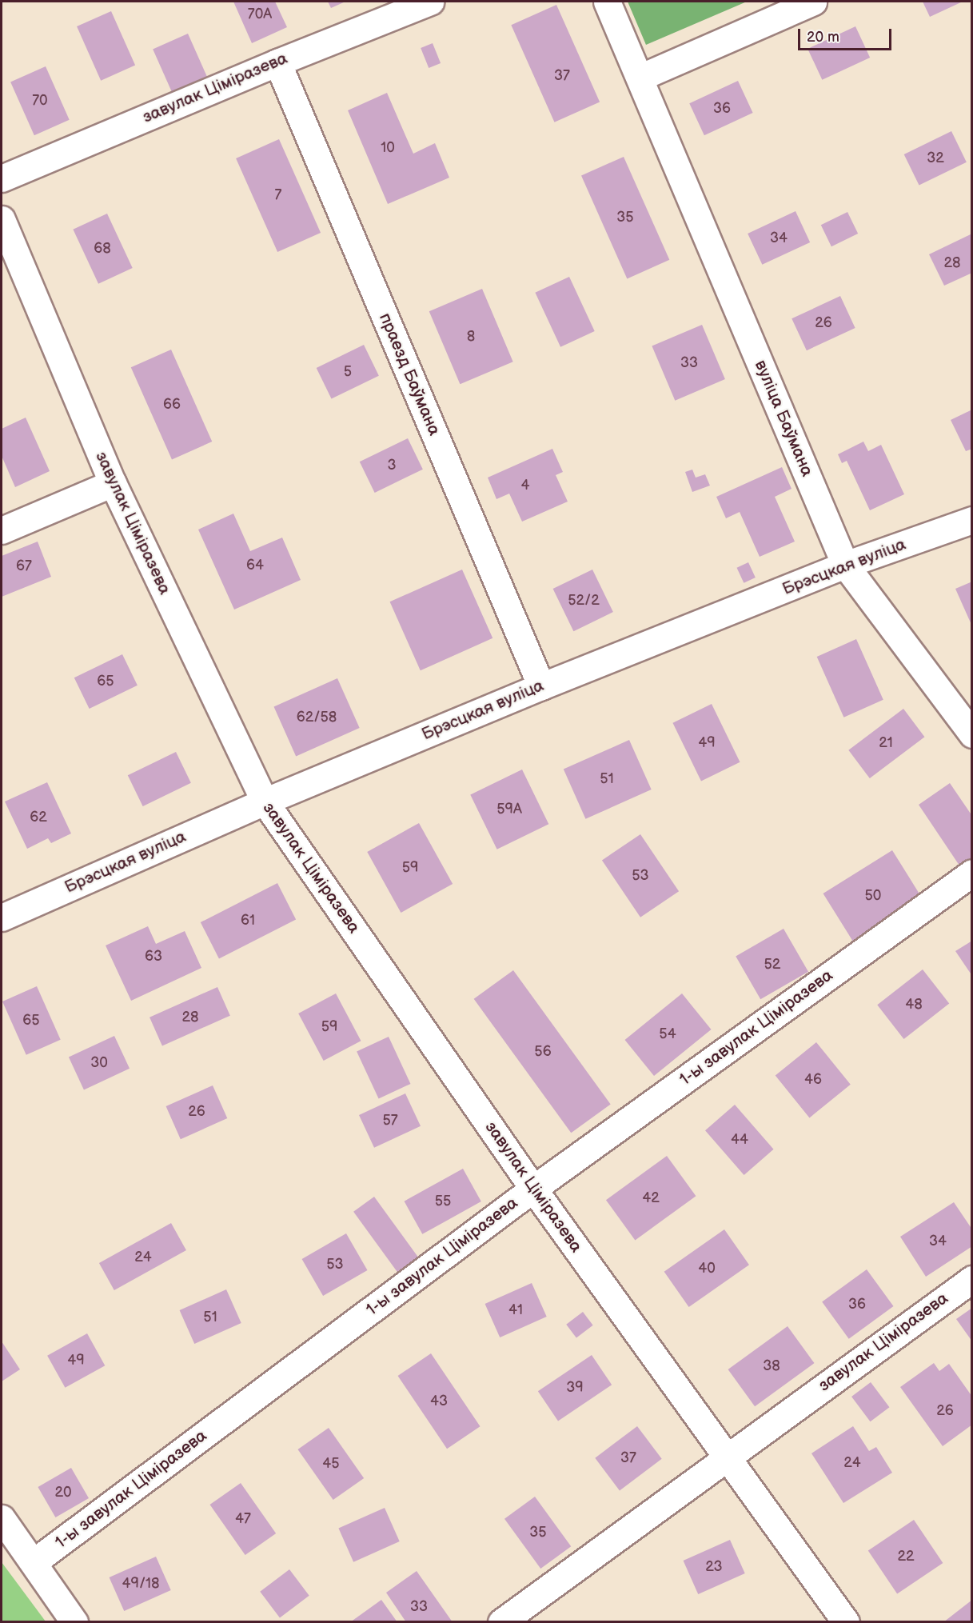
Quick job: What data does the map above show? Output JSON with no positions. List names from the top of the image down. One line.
{"streets":{"street":["завулак Ціміразева","праезд Баўмана","вуліца Баўмана","Брэсцкая вуліца","1-ы завулак Ціміразева"]},"crossings":[["завулак Ціміразева","праезд Баўмана"],["завулак Ціміразева","Брэсцкая вуліца"],["завулак Ціміразева","1-ы завулак Ціміразева"],["праезд Баўмана","Брэсцкая вуліца"],["вуліца Баўмана","Брэсцкая вуліца"]],"house_numbers":["70А","37","70","36","10","32","7","35","34","68","28","26","8","33","5","66","3","4","64","67","52/2","65","62/58","49","21","51","59А","62","59","53","50","61","63","52","48","28","65","59","54","56","30","46","26","57","44","42","55","34","24","53","40","36","41","51","49","38","39","43","26","37","24","45","20","47","35","22","23","49/18","33"],"scale_bar":"20 m"}
